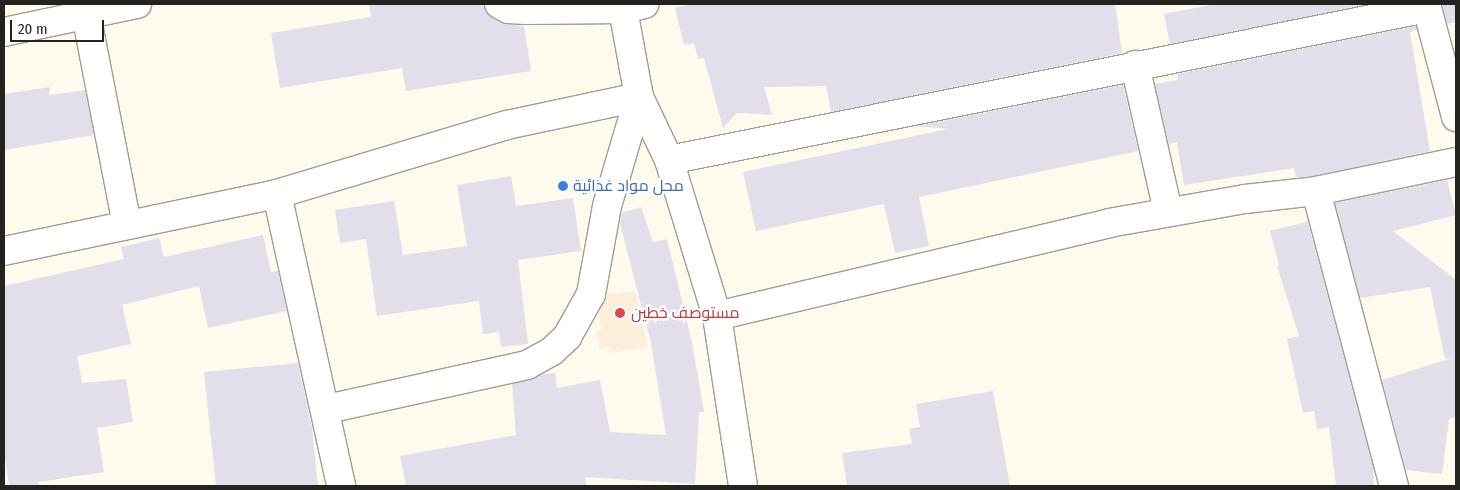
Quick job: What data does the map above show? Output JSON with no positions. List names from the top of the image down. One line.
{"places":["محل مواد غذائية","مستوصف خطين"],"scale_bar":"20 m"}
